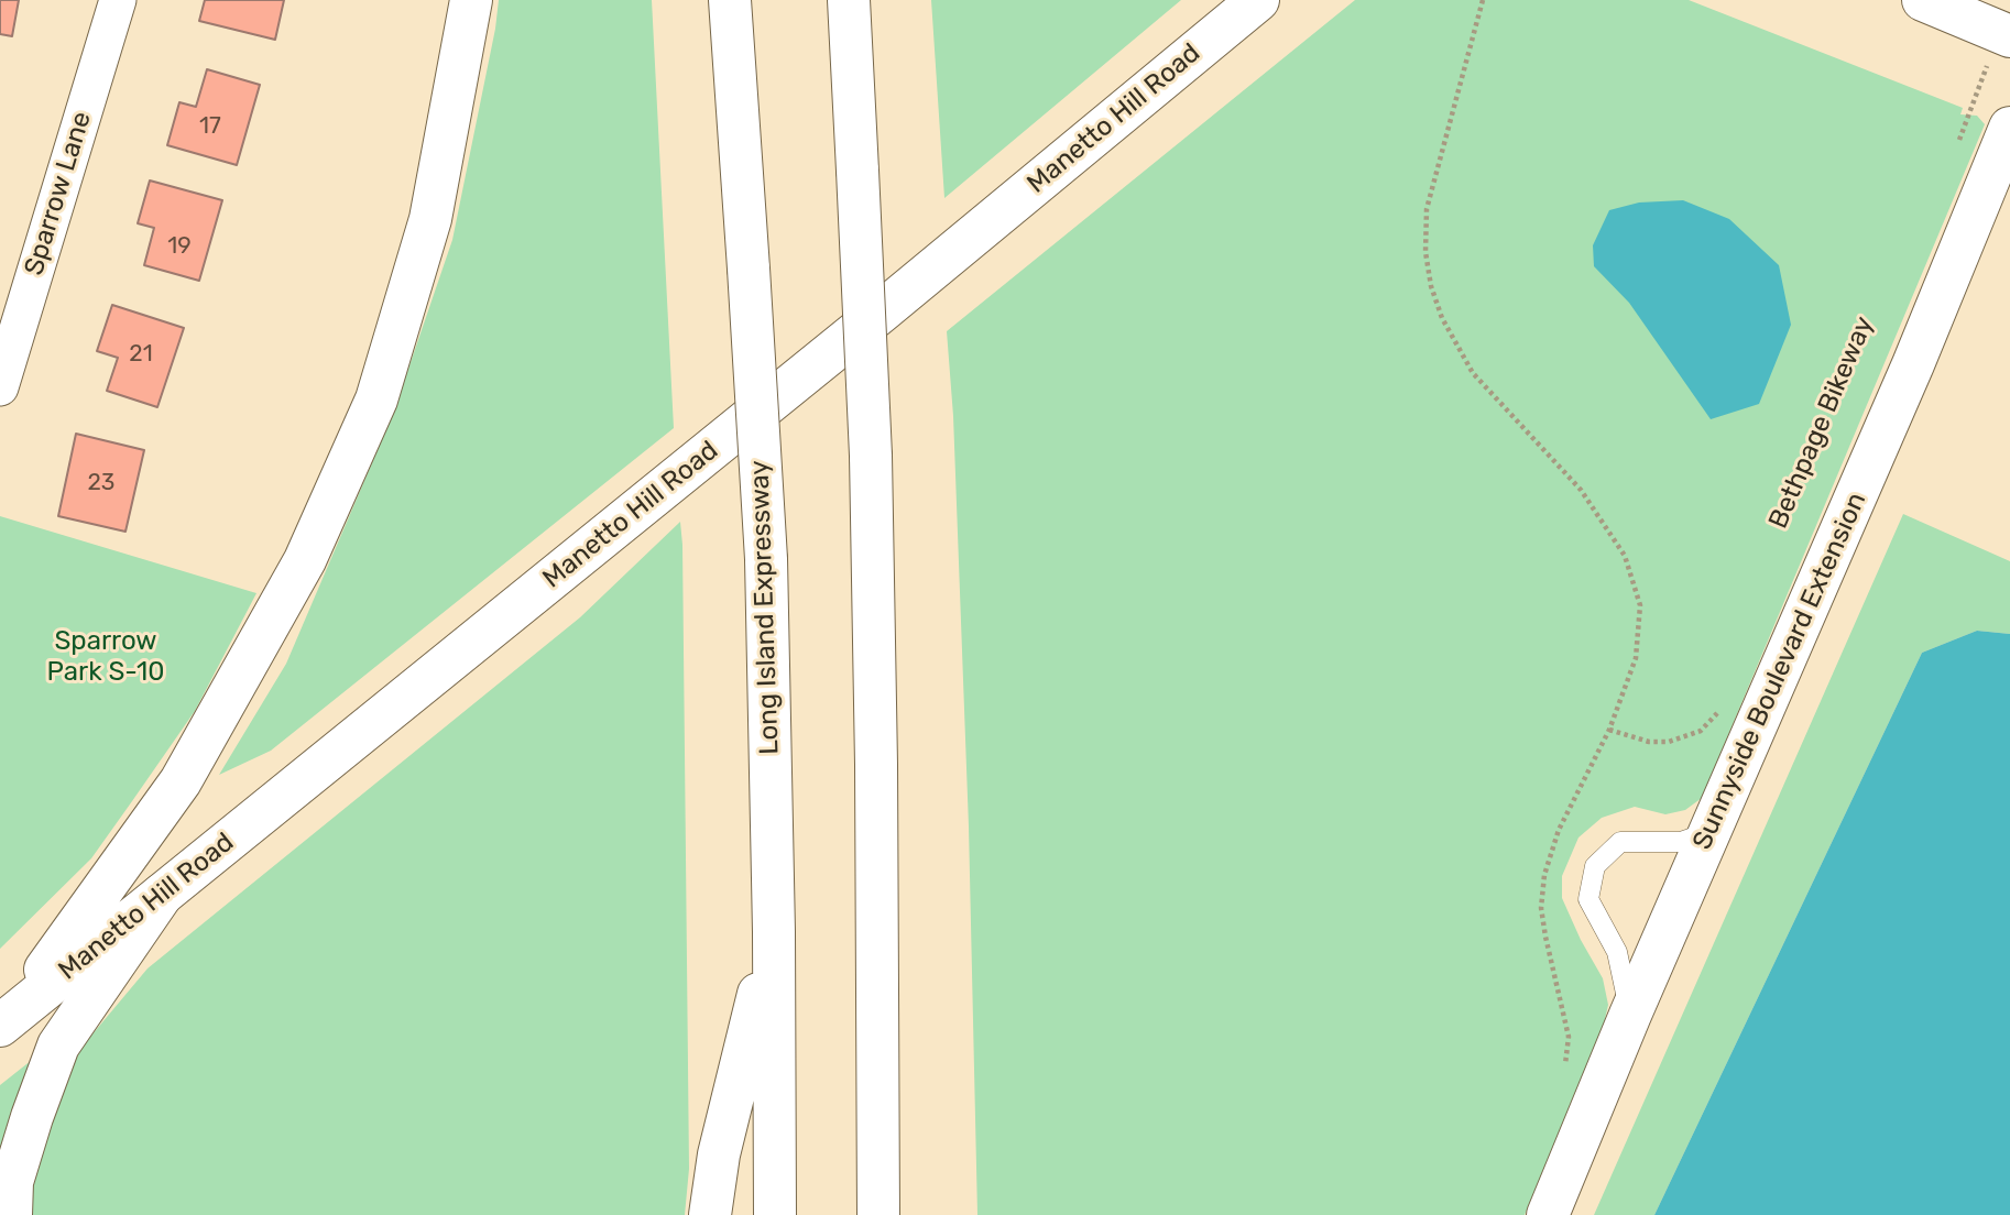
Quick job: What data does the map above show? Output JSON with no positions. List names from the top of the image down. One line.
{"streets":{"main road":["Manetto Hill Road","Long Island Expressway","Sunnyside Boulevard Extension"],"street":["Sparrow Lane"]},"parks":["Sparrow Park S-10"],"house_numbers":["17","19","21","23"]}
